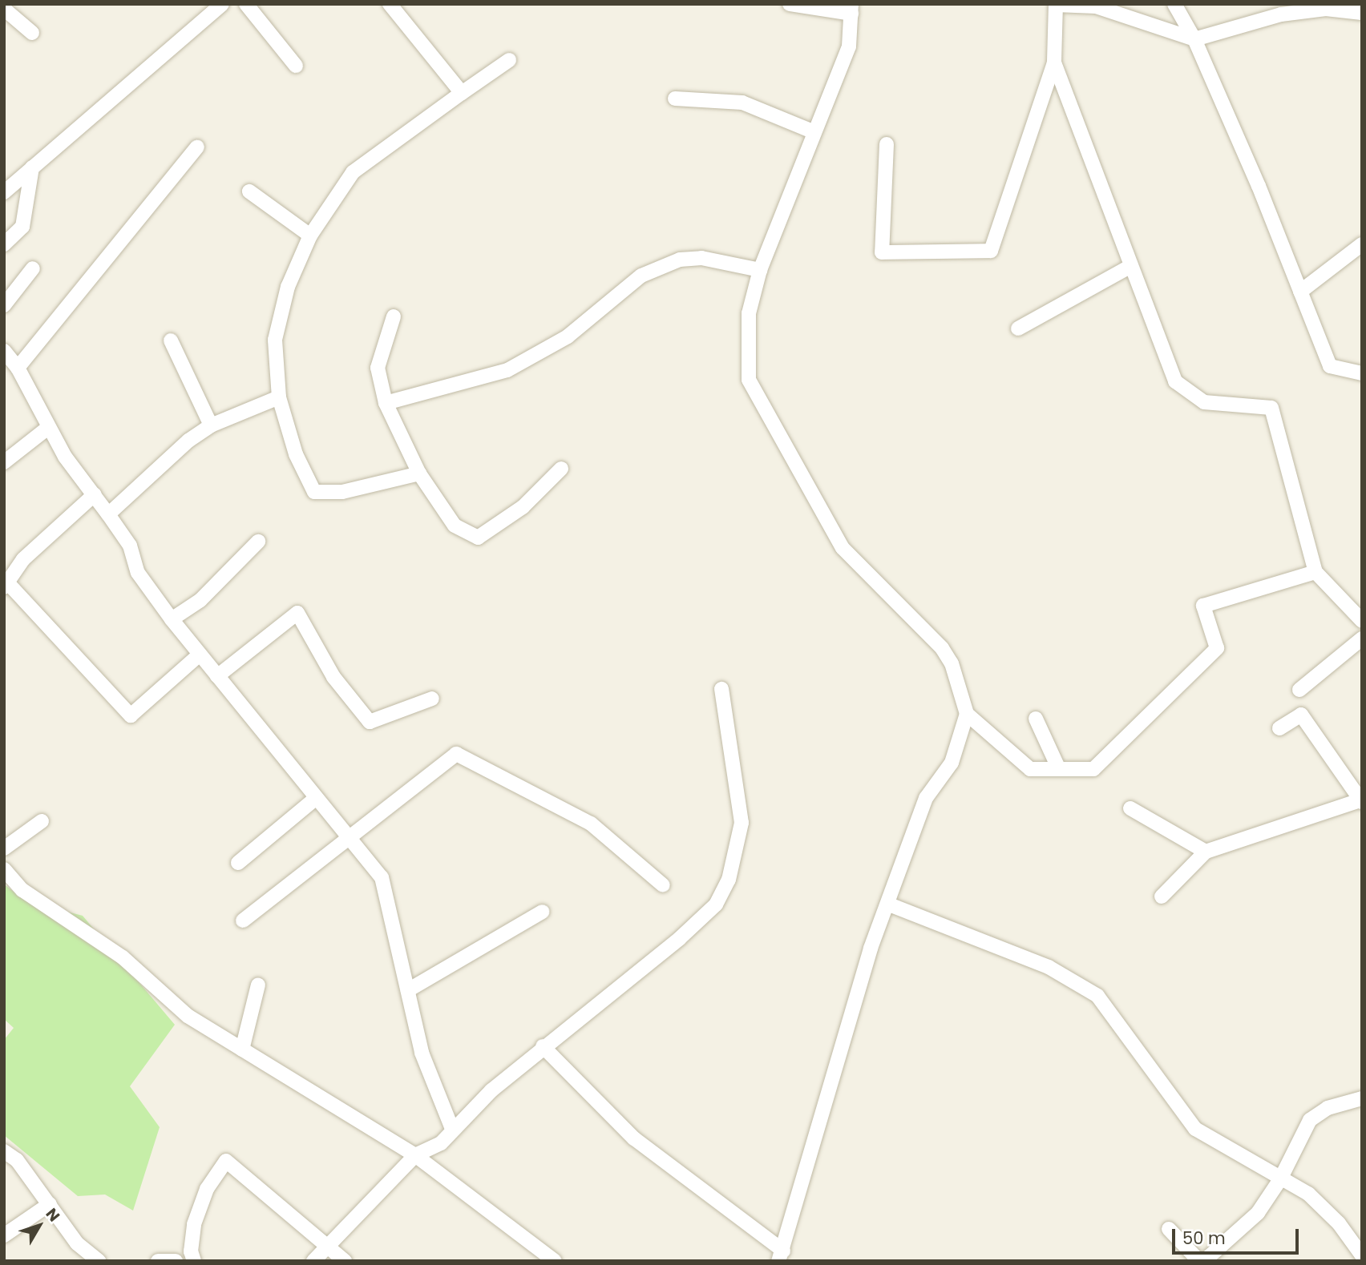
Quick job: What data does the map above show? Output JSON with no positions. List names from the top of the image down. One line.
{"scale_bar":"50 m","north":"top right"}
